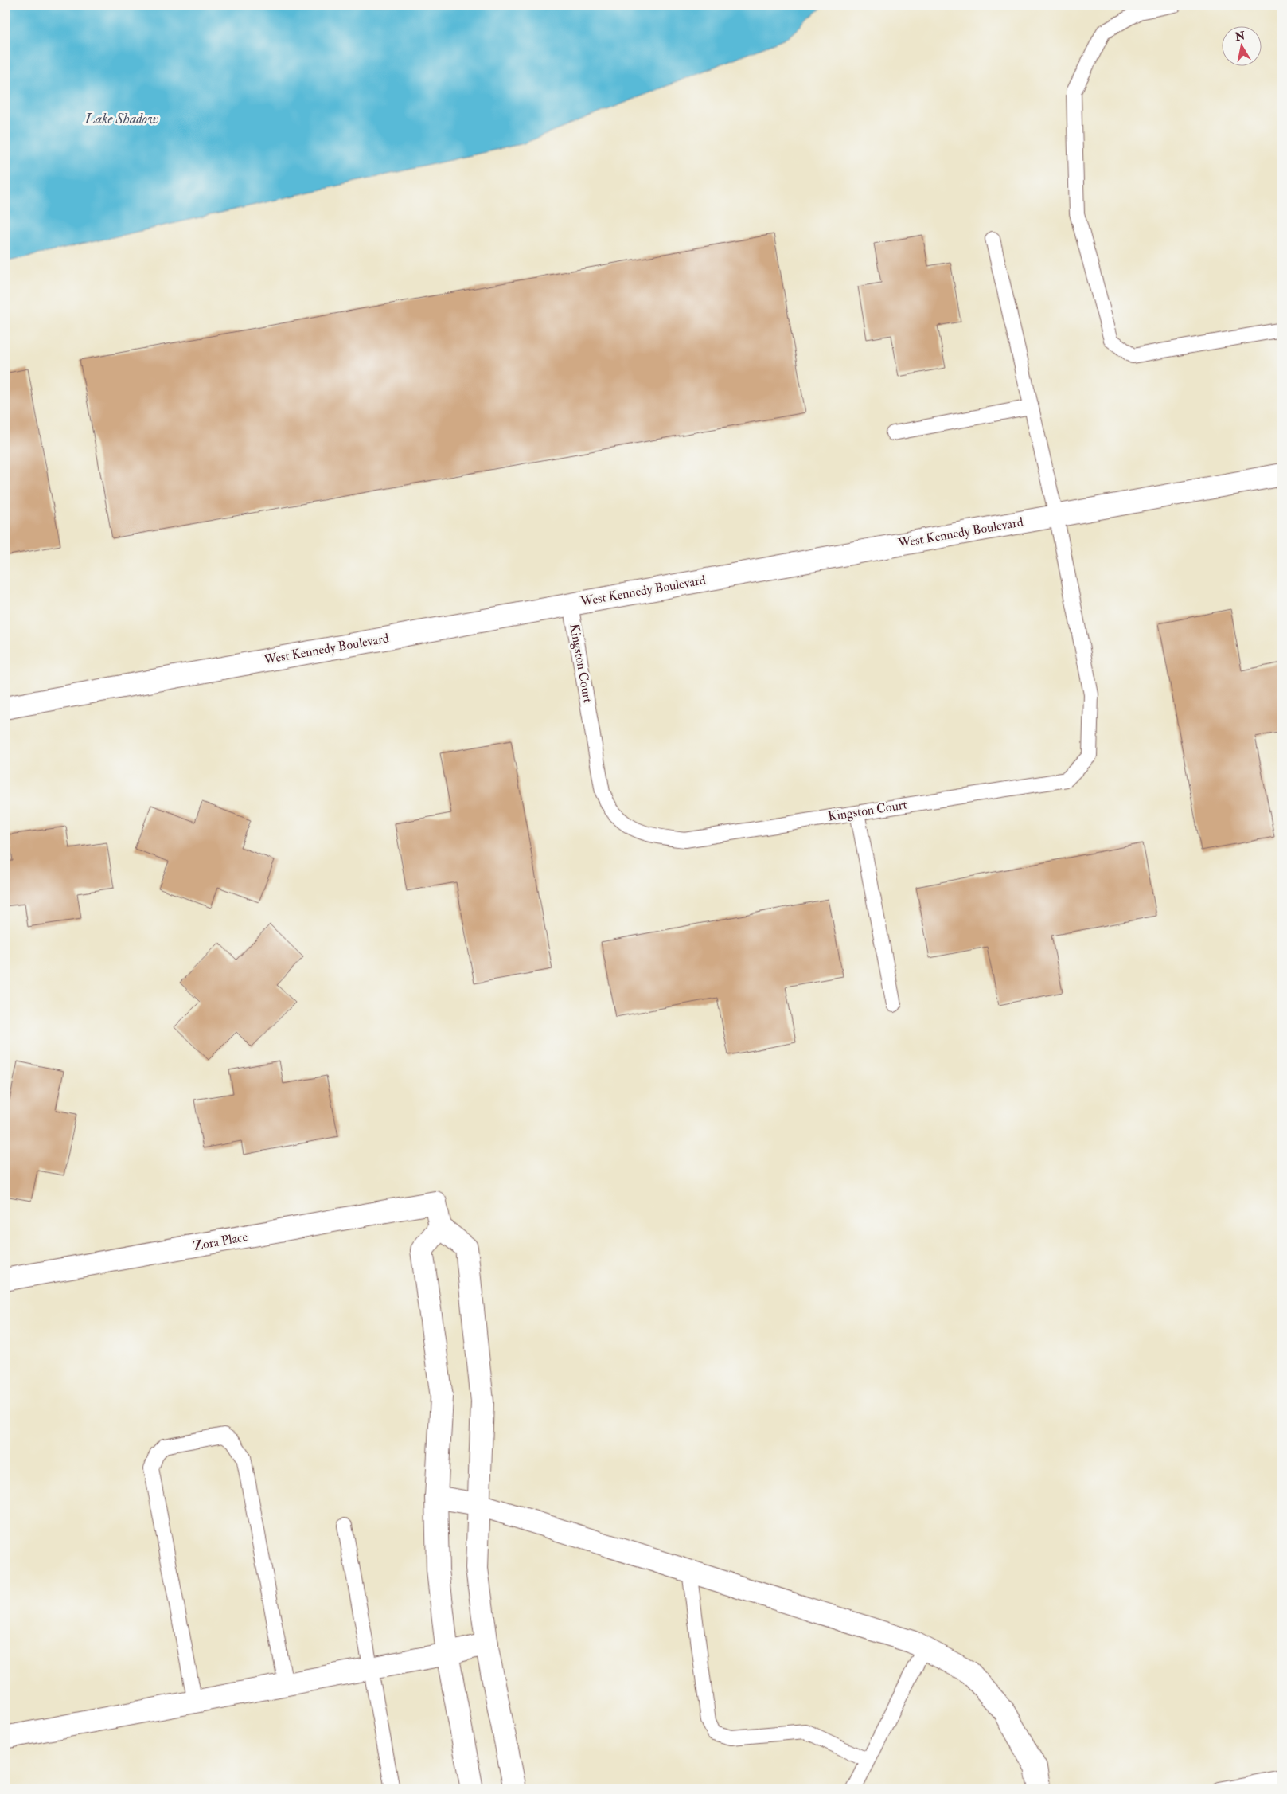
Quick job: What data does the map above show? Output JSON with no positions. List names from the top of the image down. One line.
{"streets":{"street":["West Kennedy Boulevard","Zora Place"],"lane":["Kingston Court"]},"crossings":[["West Kennedy Boulevard","Kingston Court"]],"water":["Lake Shadow"],"north":"top"}
